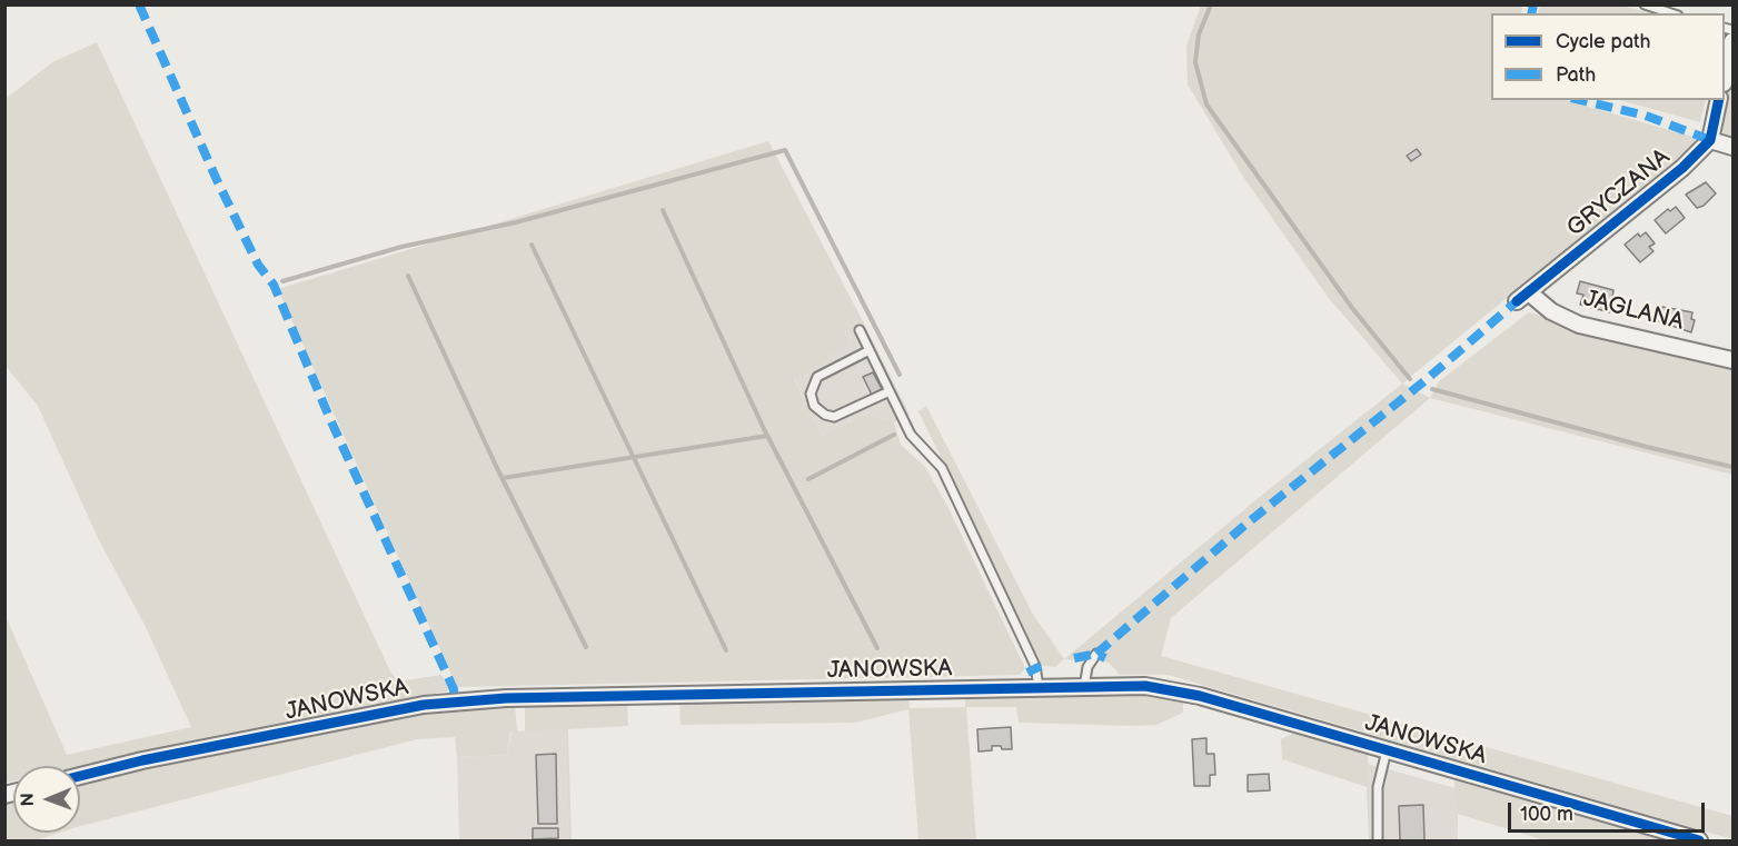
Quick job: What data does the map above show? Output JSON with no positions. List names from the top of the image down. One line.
{"streets":{"street":["GRYCZANA","JAGLANA","JANOWSKA"]},"crossings":[["GRYCZANA","JAGLANA"]],"legend":["Cycle path","Path"],"scale_bar":"100 m","north":"left"}
